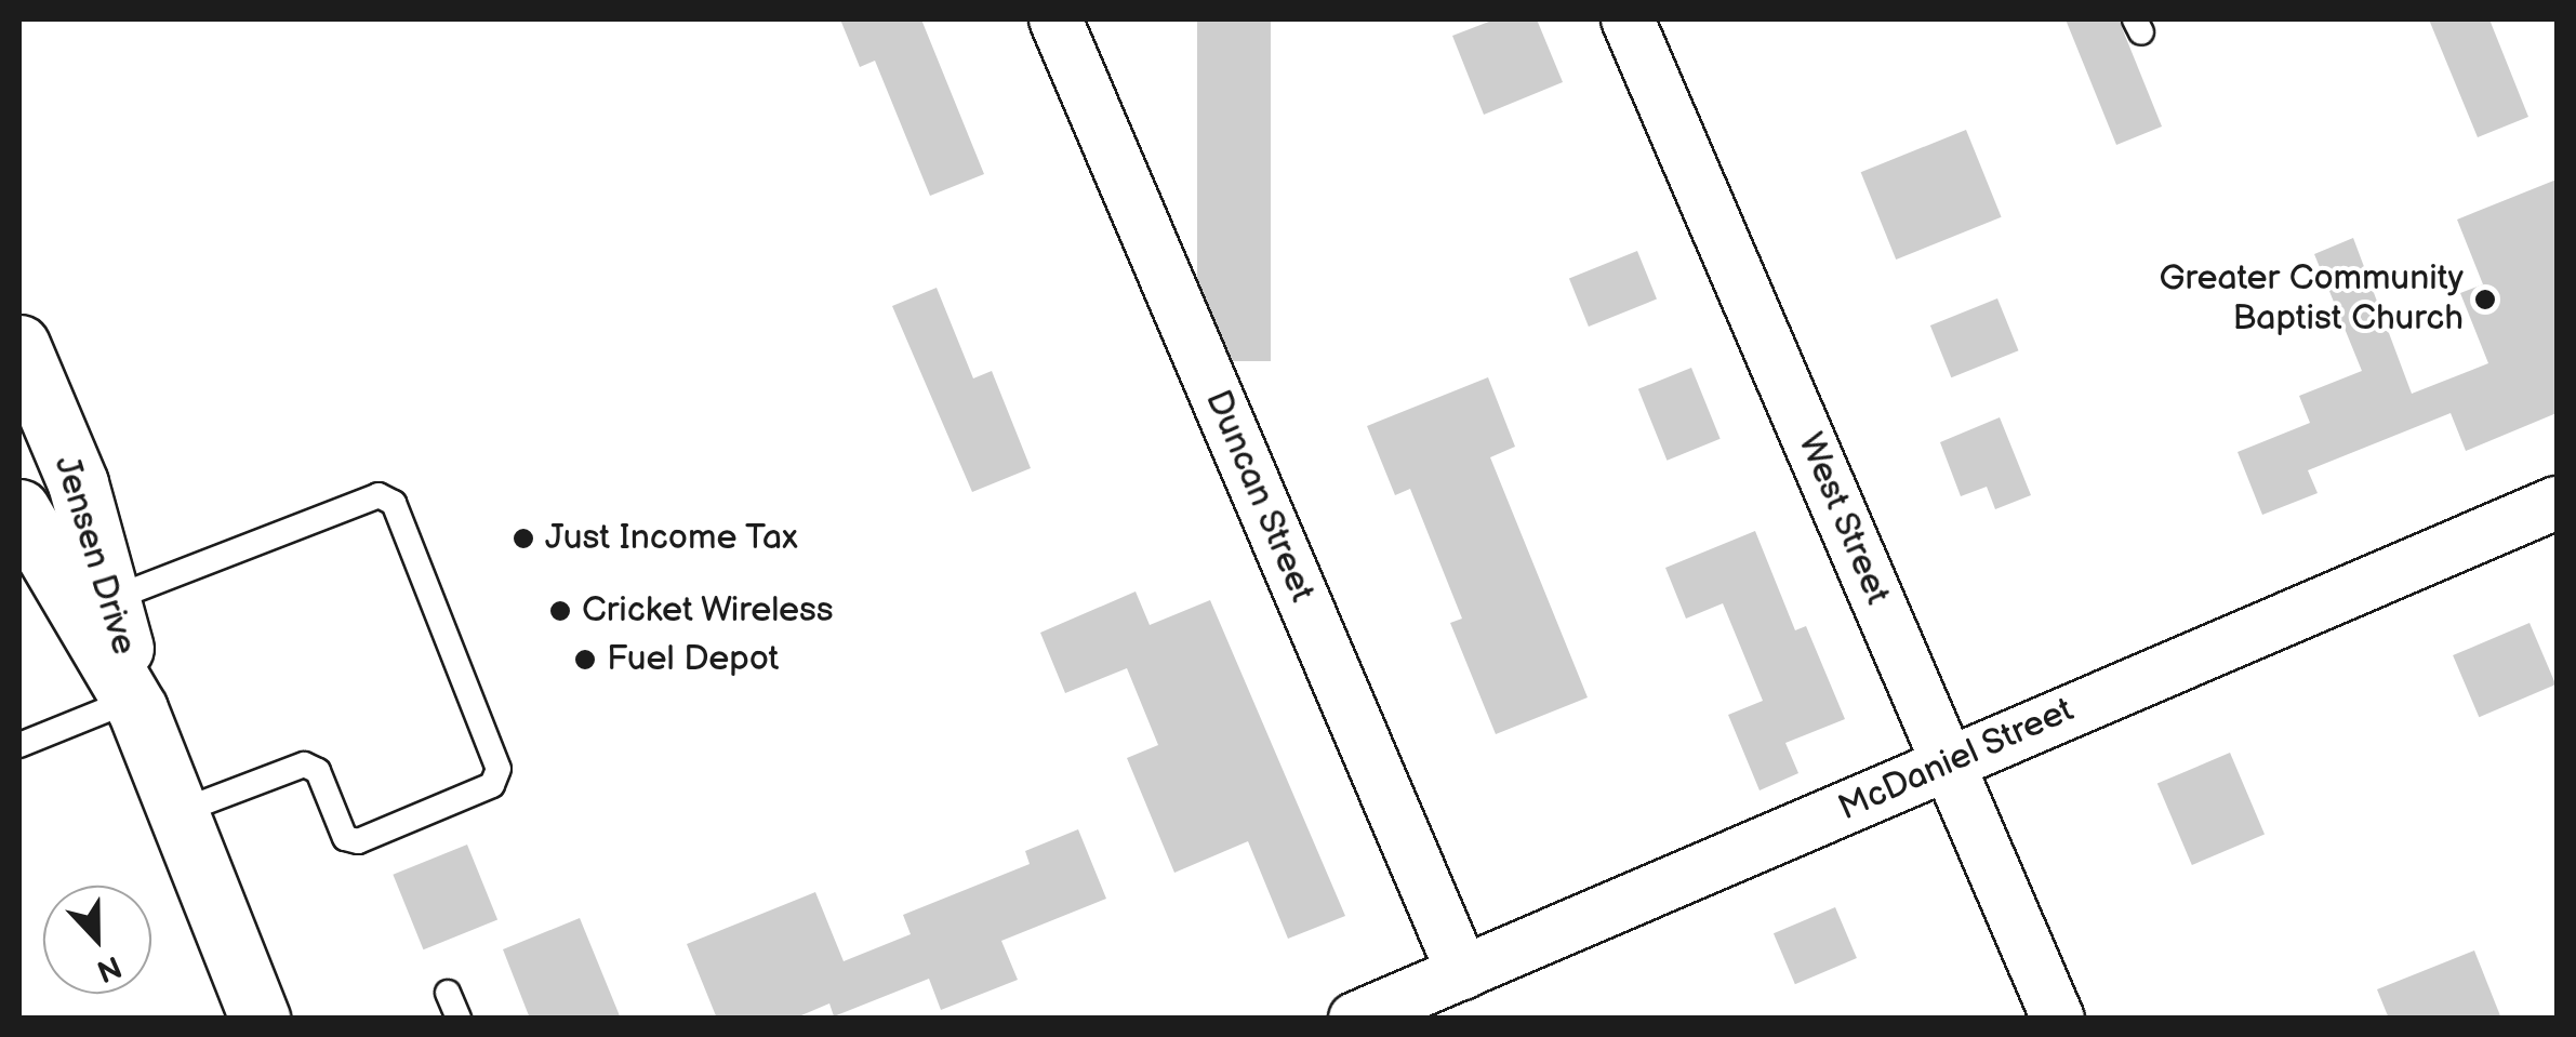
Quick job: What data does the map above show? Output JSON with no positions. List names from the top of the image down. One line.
{"streets":{"main road":["Jensen Drive"],"street":["Duncan Street","West Street","McDaniel Street"]},"crossings":[["Duncan Street","McDaniel Street"],["West Street","McDaniel Street"]],"places":["Greater Community Baptist Church","Just Income Tax","Cricket Wireless","Fuel Depot"],"north":"bottom"}
